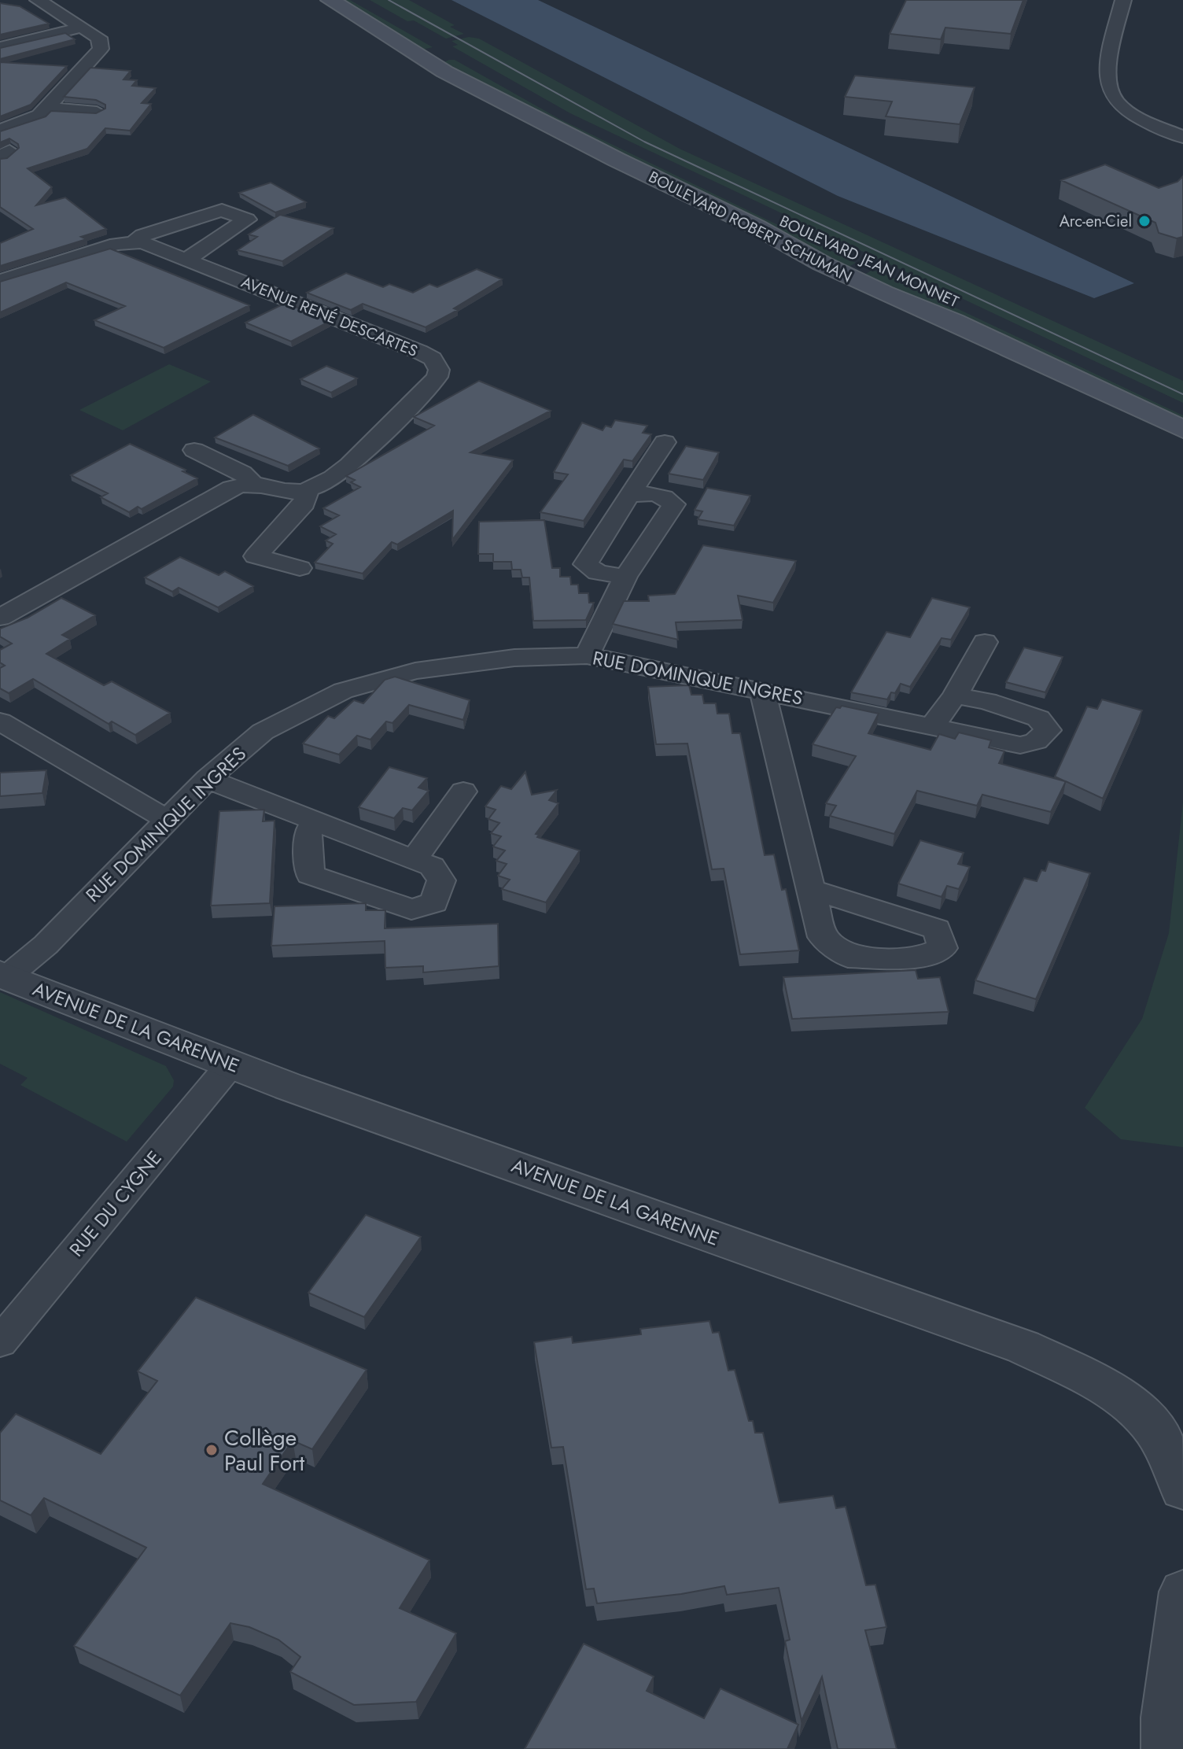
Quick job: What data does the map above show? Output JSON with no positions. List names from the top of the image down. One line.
{"streets":{"main road":["BOULEVARD ROBERT SCHUMAN","BOULEVARD JEAN MONNET"],"street":["AVENUE RENÉ DESCARTES","RUE DOMINIQUE INGRES","AVENUE DE LA GARENNE","RUE DU CYGNE"]},"crossings":[["RUE DOMINIQUE INGRES","AVENUE DE LA GARENNE"],["AVENUE DE LA GARENNE","RUE DU CYGNE"]],"places":["Arc-en-Ciel","Collège Paul Fort"]}
